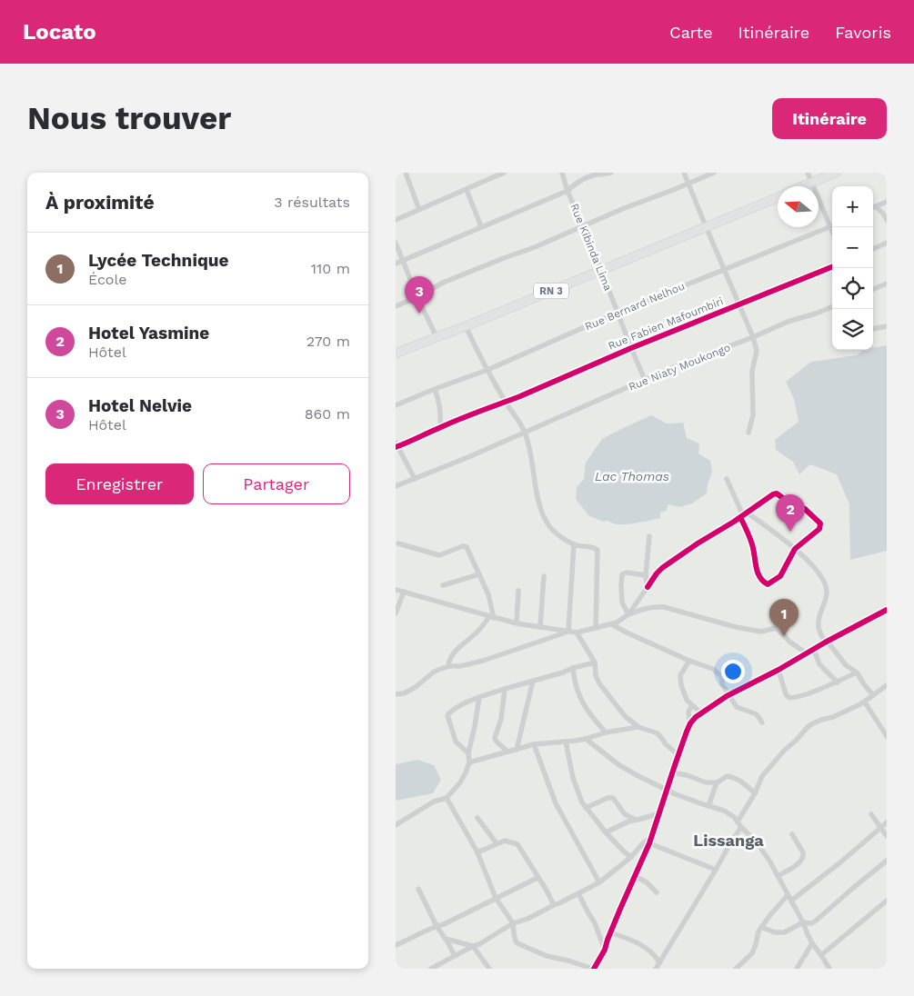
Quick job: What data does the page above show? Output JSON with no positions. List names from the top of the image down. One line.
{"streets":{"highway":["RN 3"],"street":["Rue Kibinda Lima","Rue Bernard Nelhou","Rue Fabien Mafoumbiri","Rue Niaty Moukongo"]},"crossings":[["Rue Kibinda Lima","RN 3"],["Rue Kibinda Lima","Rue Bernard Nelhou"],["Rue Kibinda Lima","Rue Fabien Mafoumbiri"],["Rue Kibinda Lima","Rue Niaty Moukongo"]],"districts":["Lissanga"],"water":["Lac Thomas"],"north":"left","page":{"header":"Locato","nav":["Carte","Itinéraire","Favoris"],"buttons":["Itinéraire",["Enregistrer","Partager"]],"title":"Nous trouver","heading":["À proximité","3 résultats"],"map_buttons":["+","−"],"list":[{"mark":"1","name":"Lycée Technique","note":"École","value":"110 m"},{"mark":"2","name":"Hotel Yasmine","note":"Hôtel","value":"270 m"},{"mark":"3","name":"Hotel Nelvie","note":"Hôtel","value":"860 m"}],"pins":["3","2","1"]}}
